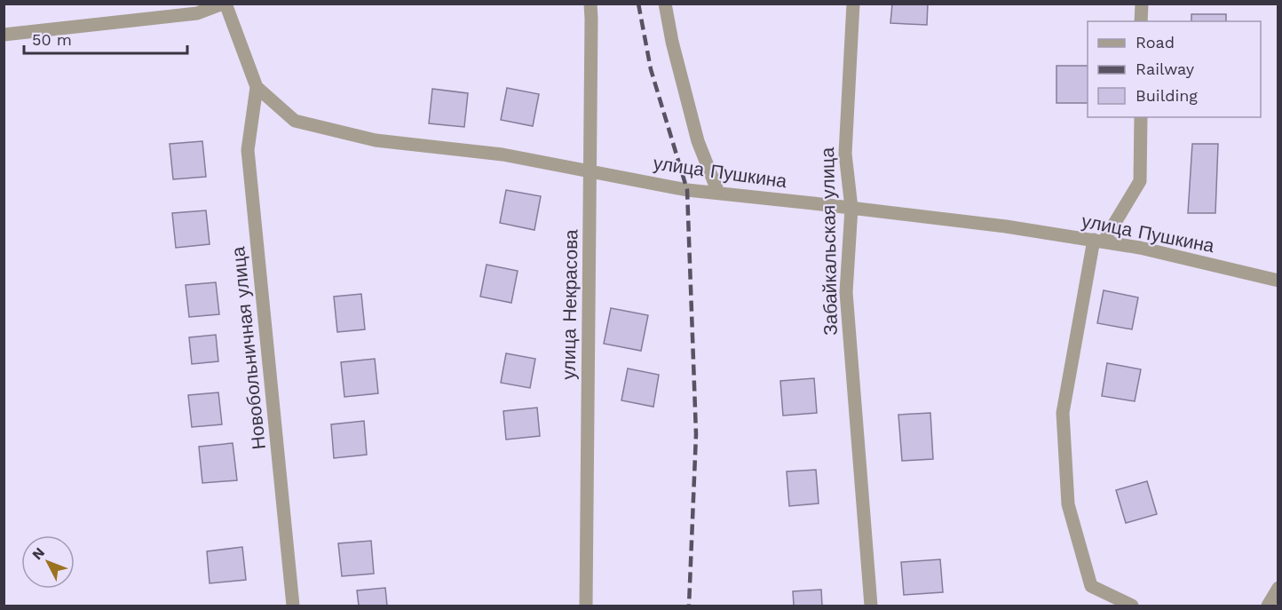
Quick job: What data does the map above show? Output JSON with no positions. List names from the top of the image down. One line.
{"streets":{"street":["улица Пушкина","Забайкальская улица","улица Некрасова","Новобольничная улица"]},"crossings":[["улица Пушкина","Забайкальская улица"],["улица Пушкина","улица Некрасова"],["улица Пушкина","Новобольничная улица"]],"legend":["Road","Railway","Building"],"scale_bar":"50 m","north":"top left"}
